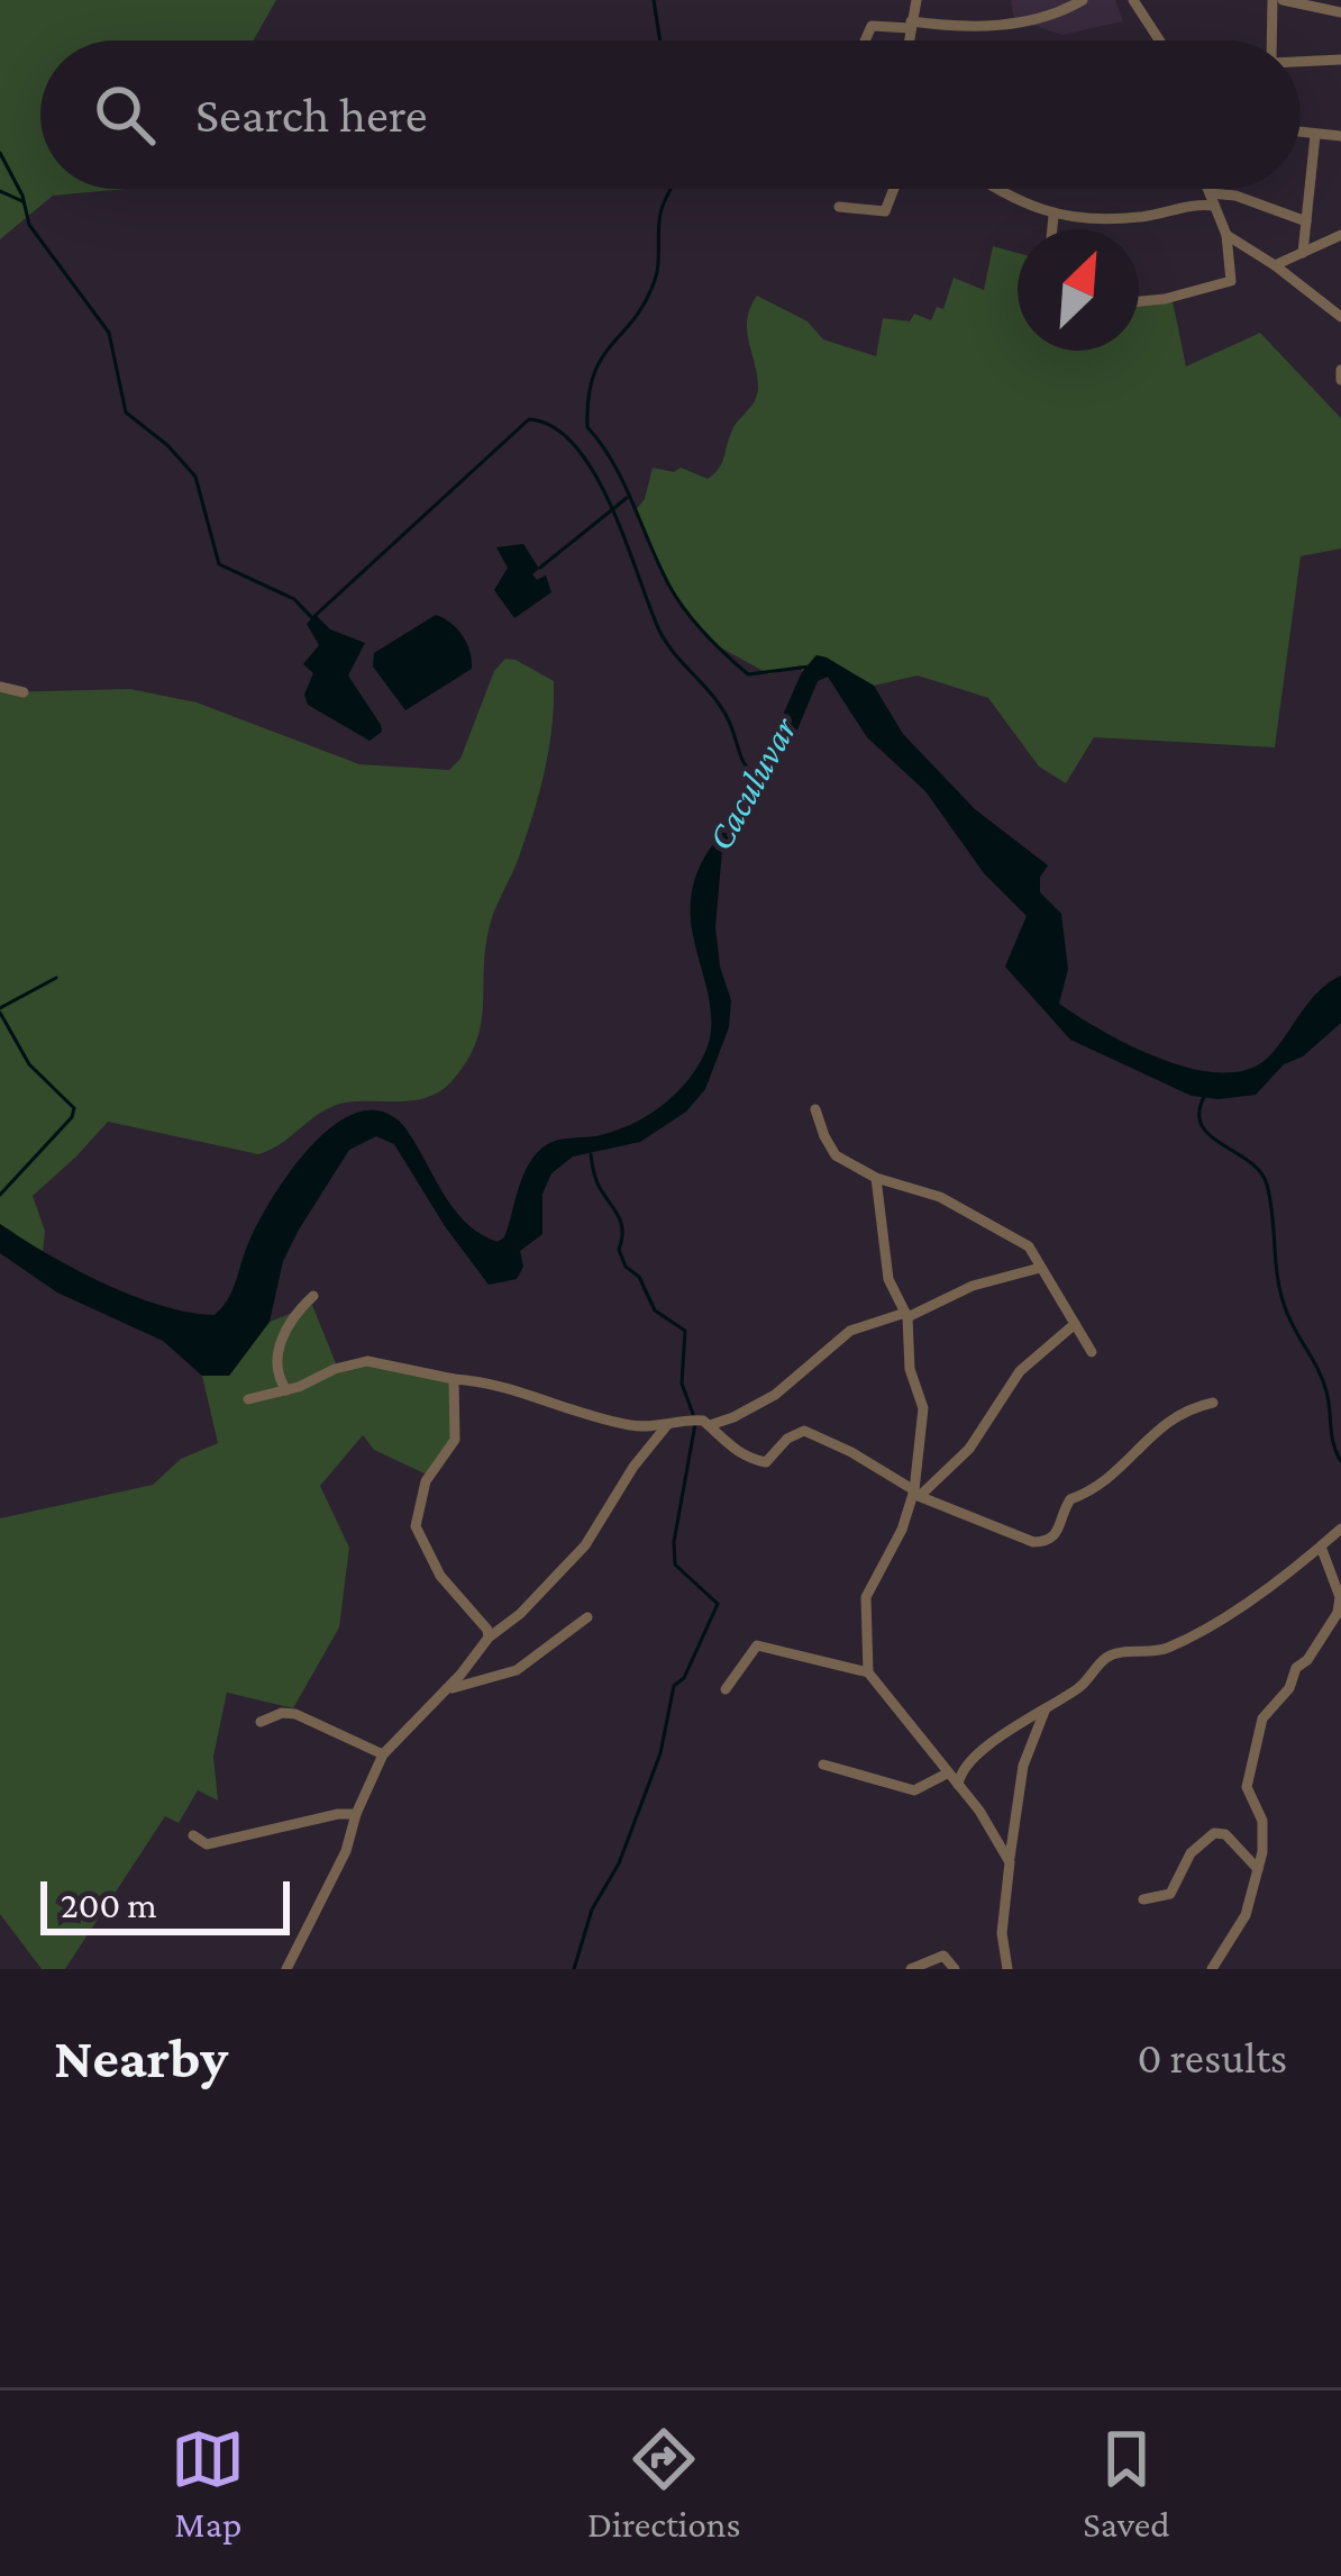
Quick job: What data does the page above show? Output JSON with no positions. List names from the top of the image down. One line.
{"water":["Caculuvar"],"scale_bar":"200 m","north":"top right","page":{"search":"Search here","scale":"200 m","heading":["Nearby","0 results"],"nav":["Map","Directions","Saved"]}}
